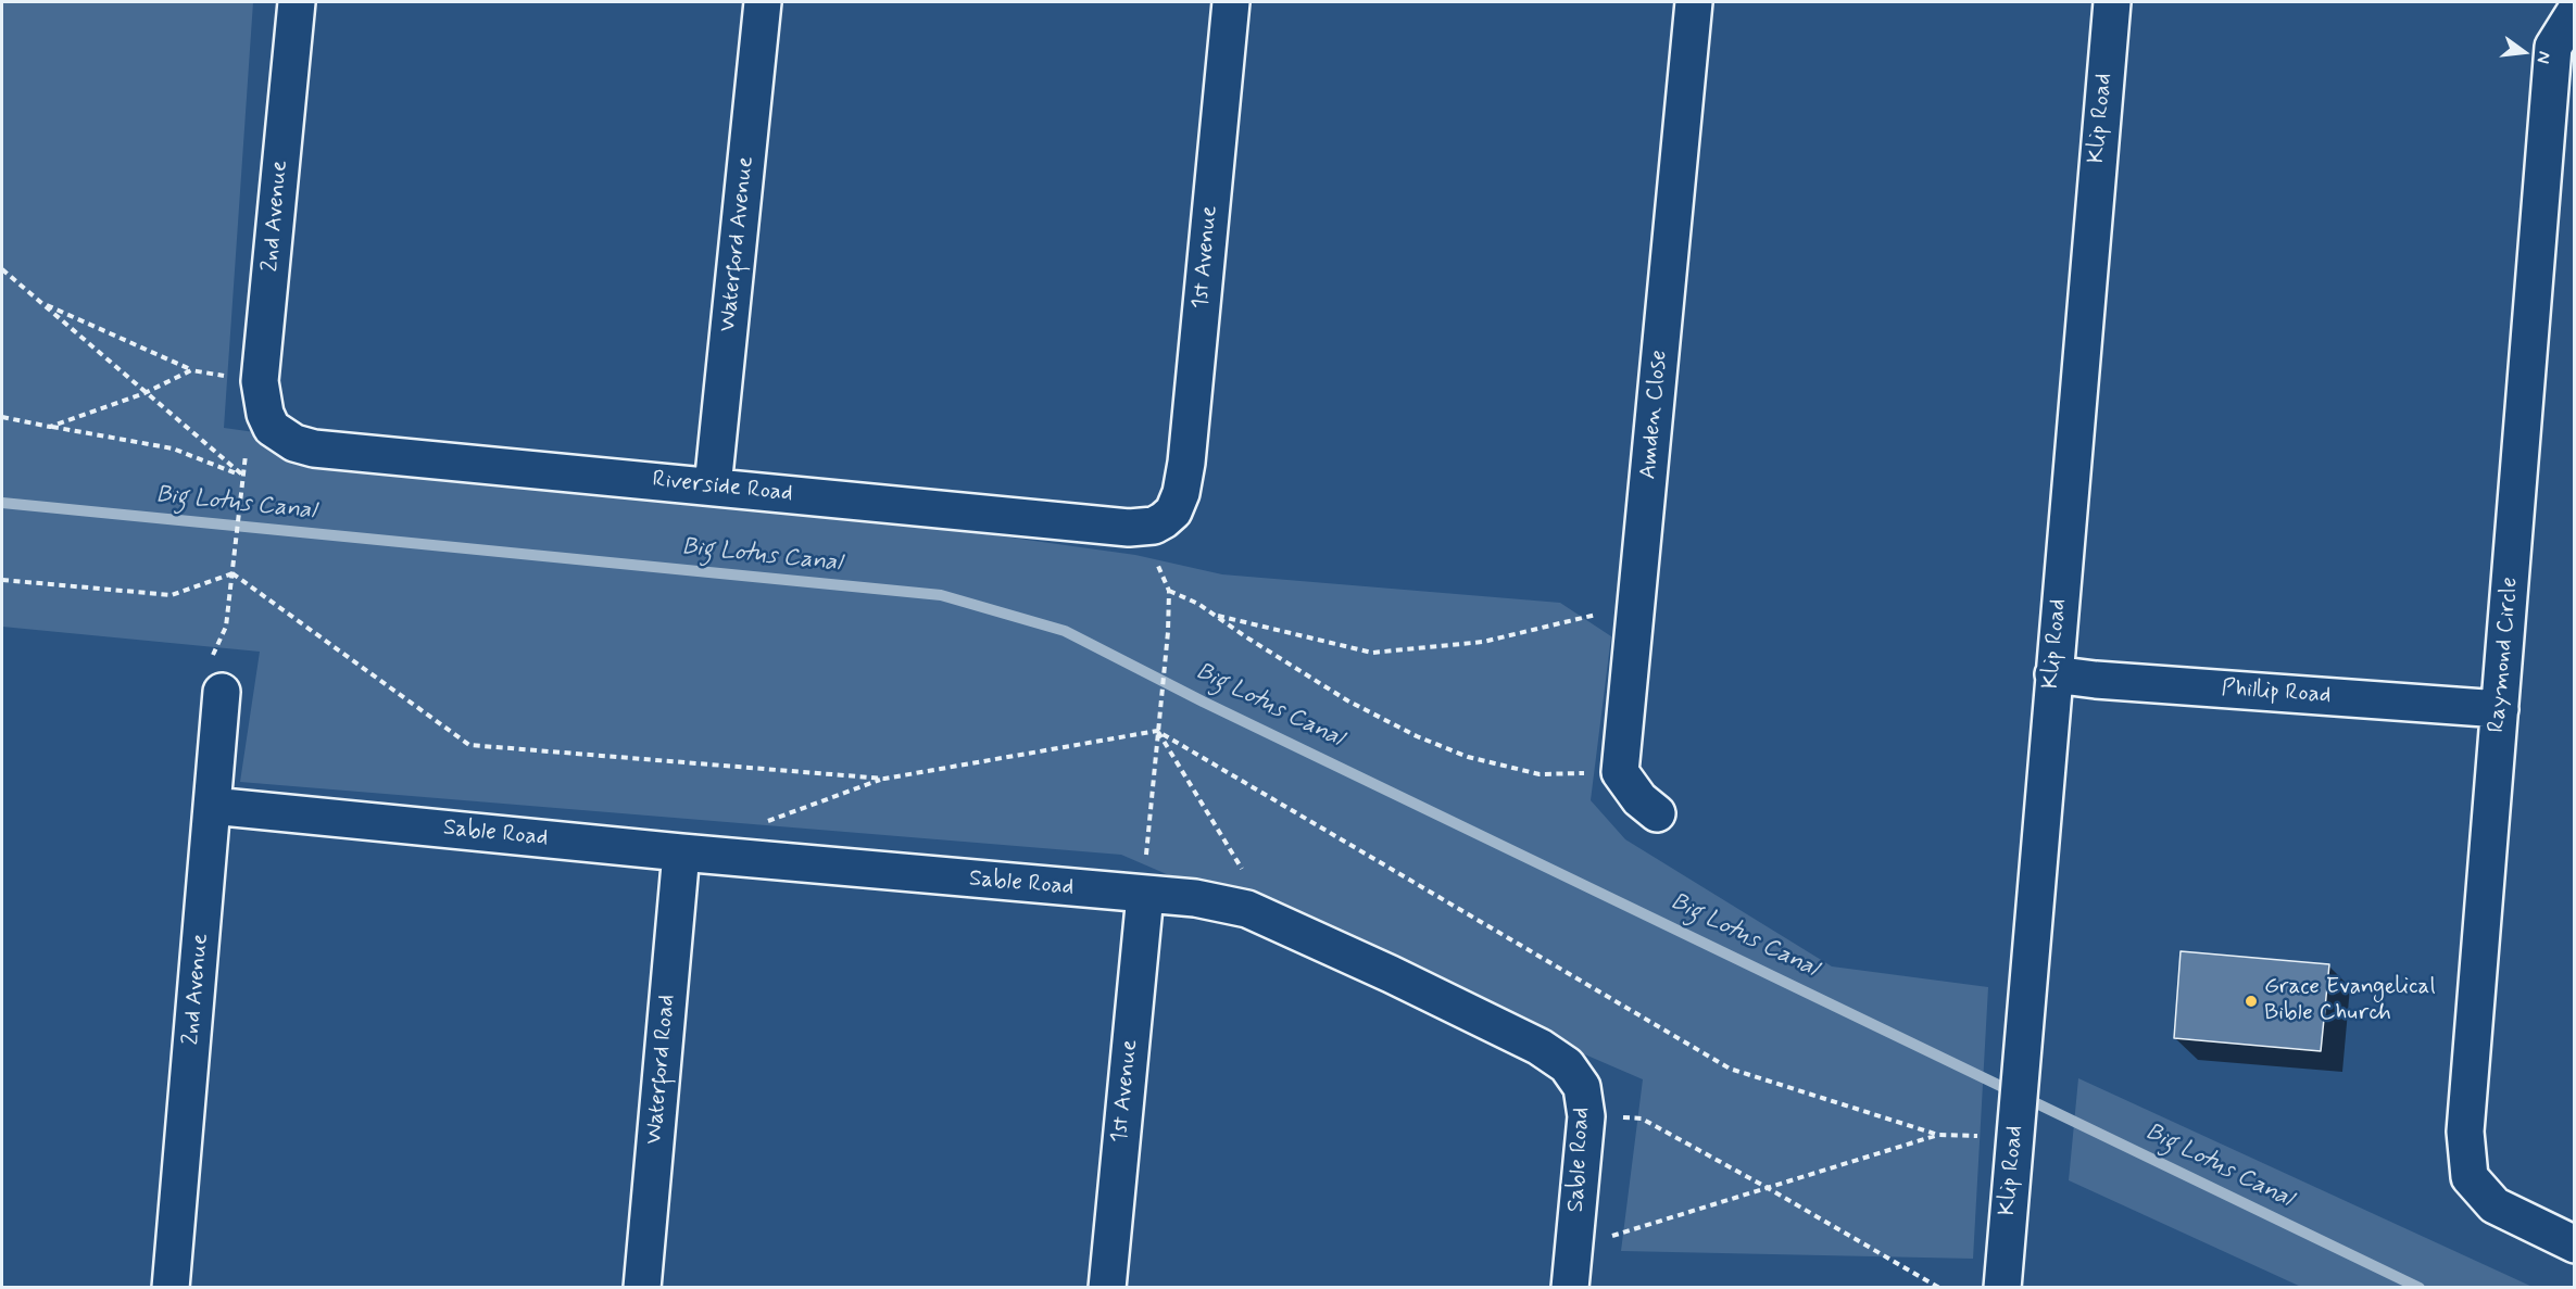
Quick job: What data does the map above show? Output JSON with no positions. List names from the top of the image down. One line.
{"streets":{"street":["Klip Road","2nd Avenue","Waterford Avenue","1st Avenue","Amden Close","Riverside Road","Raymond Circle","Phillip Road","Sable Road","Waterford Road"]},"crossings":[["Klip Road","Phillip Road"],["2nd Avenue","Riverside Road"],["2nd Avenue","Sable Road"],["Waterford Avenue","Riverside Road"],["1st Avenue","Riverside Road"],["1st Avenue","Sable Road"],["Raymond Circle","Phillip Road"],["Sable Road","Waterford Road"]],"water":["Big Lotus Canal"],"places":["Grace Evangelical Bible Church"],"north":"right"}
